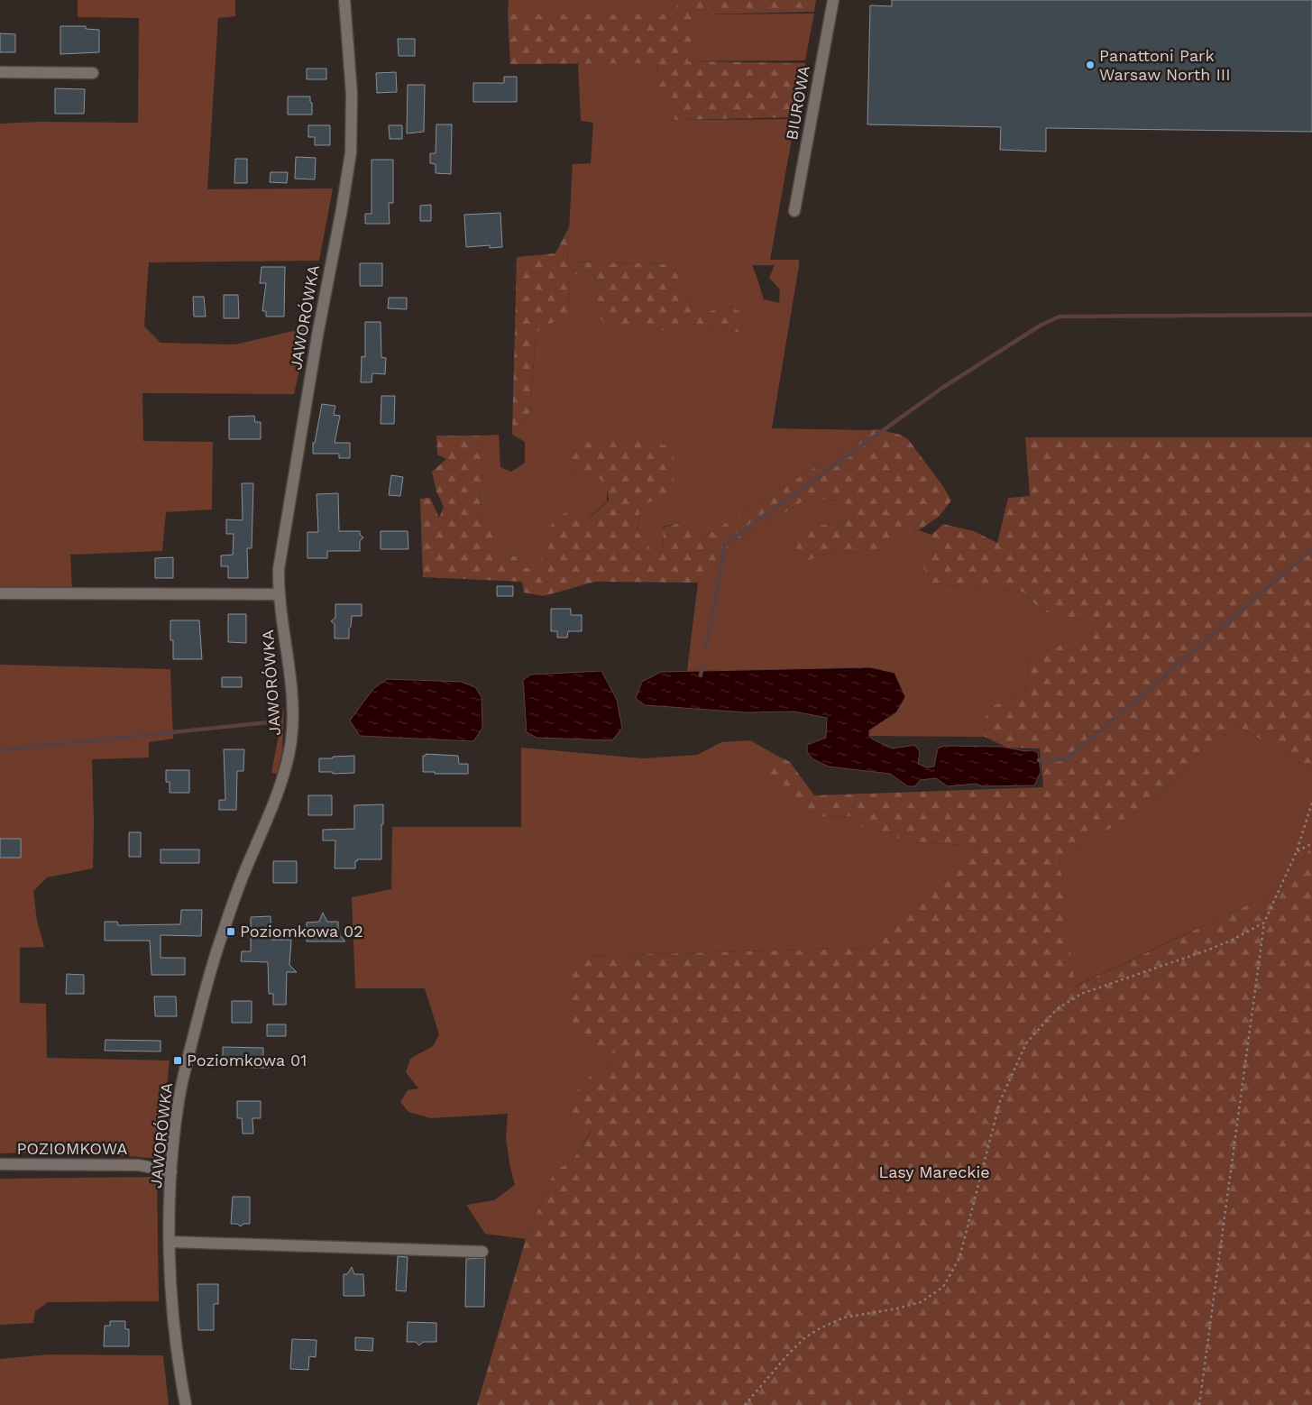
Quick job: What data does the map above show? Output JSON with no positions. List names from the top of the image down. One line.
{"streets":{"street":["BIUROWA","JAWORÓWKA","POZIOMKOWA"]},"crossings":[["JAWORÓWKA","POZIOMKOWA"]],"parks":["Lasy Mareckie"],"places":{"other":["Panattoni Park Warsaw North III"],"transit":["Poziomkowa 02","Poziomkowa 01"]}}
